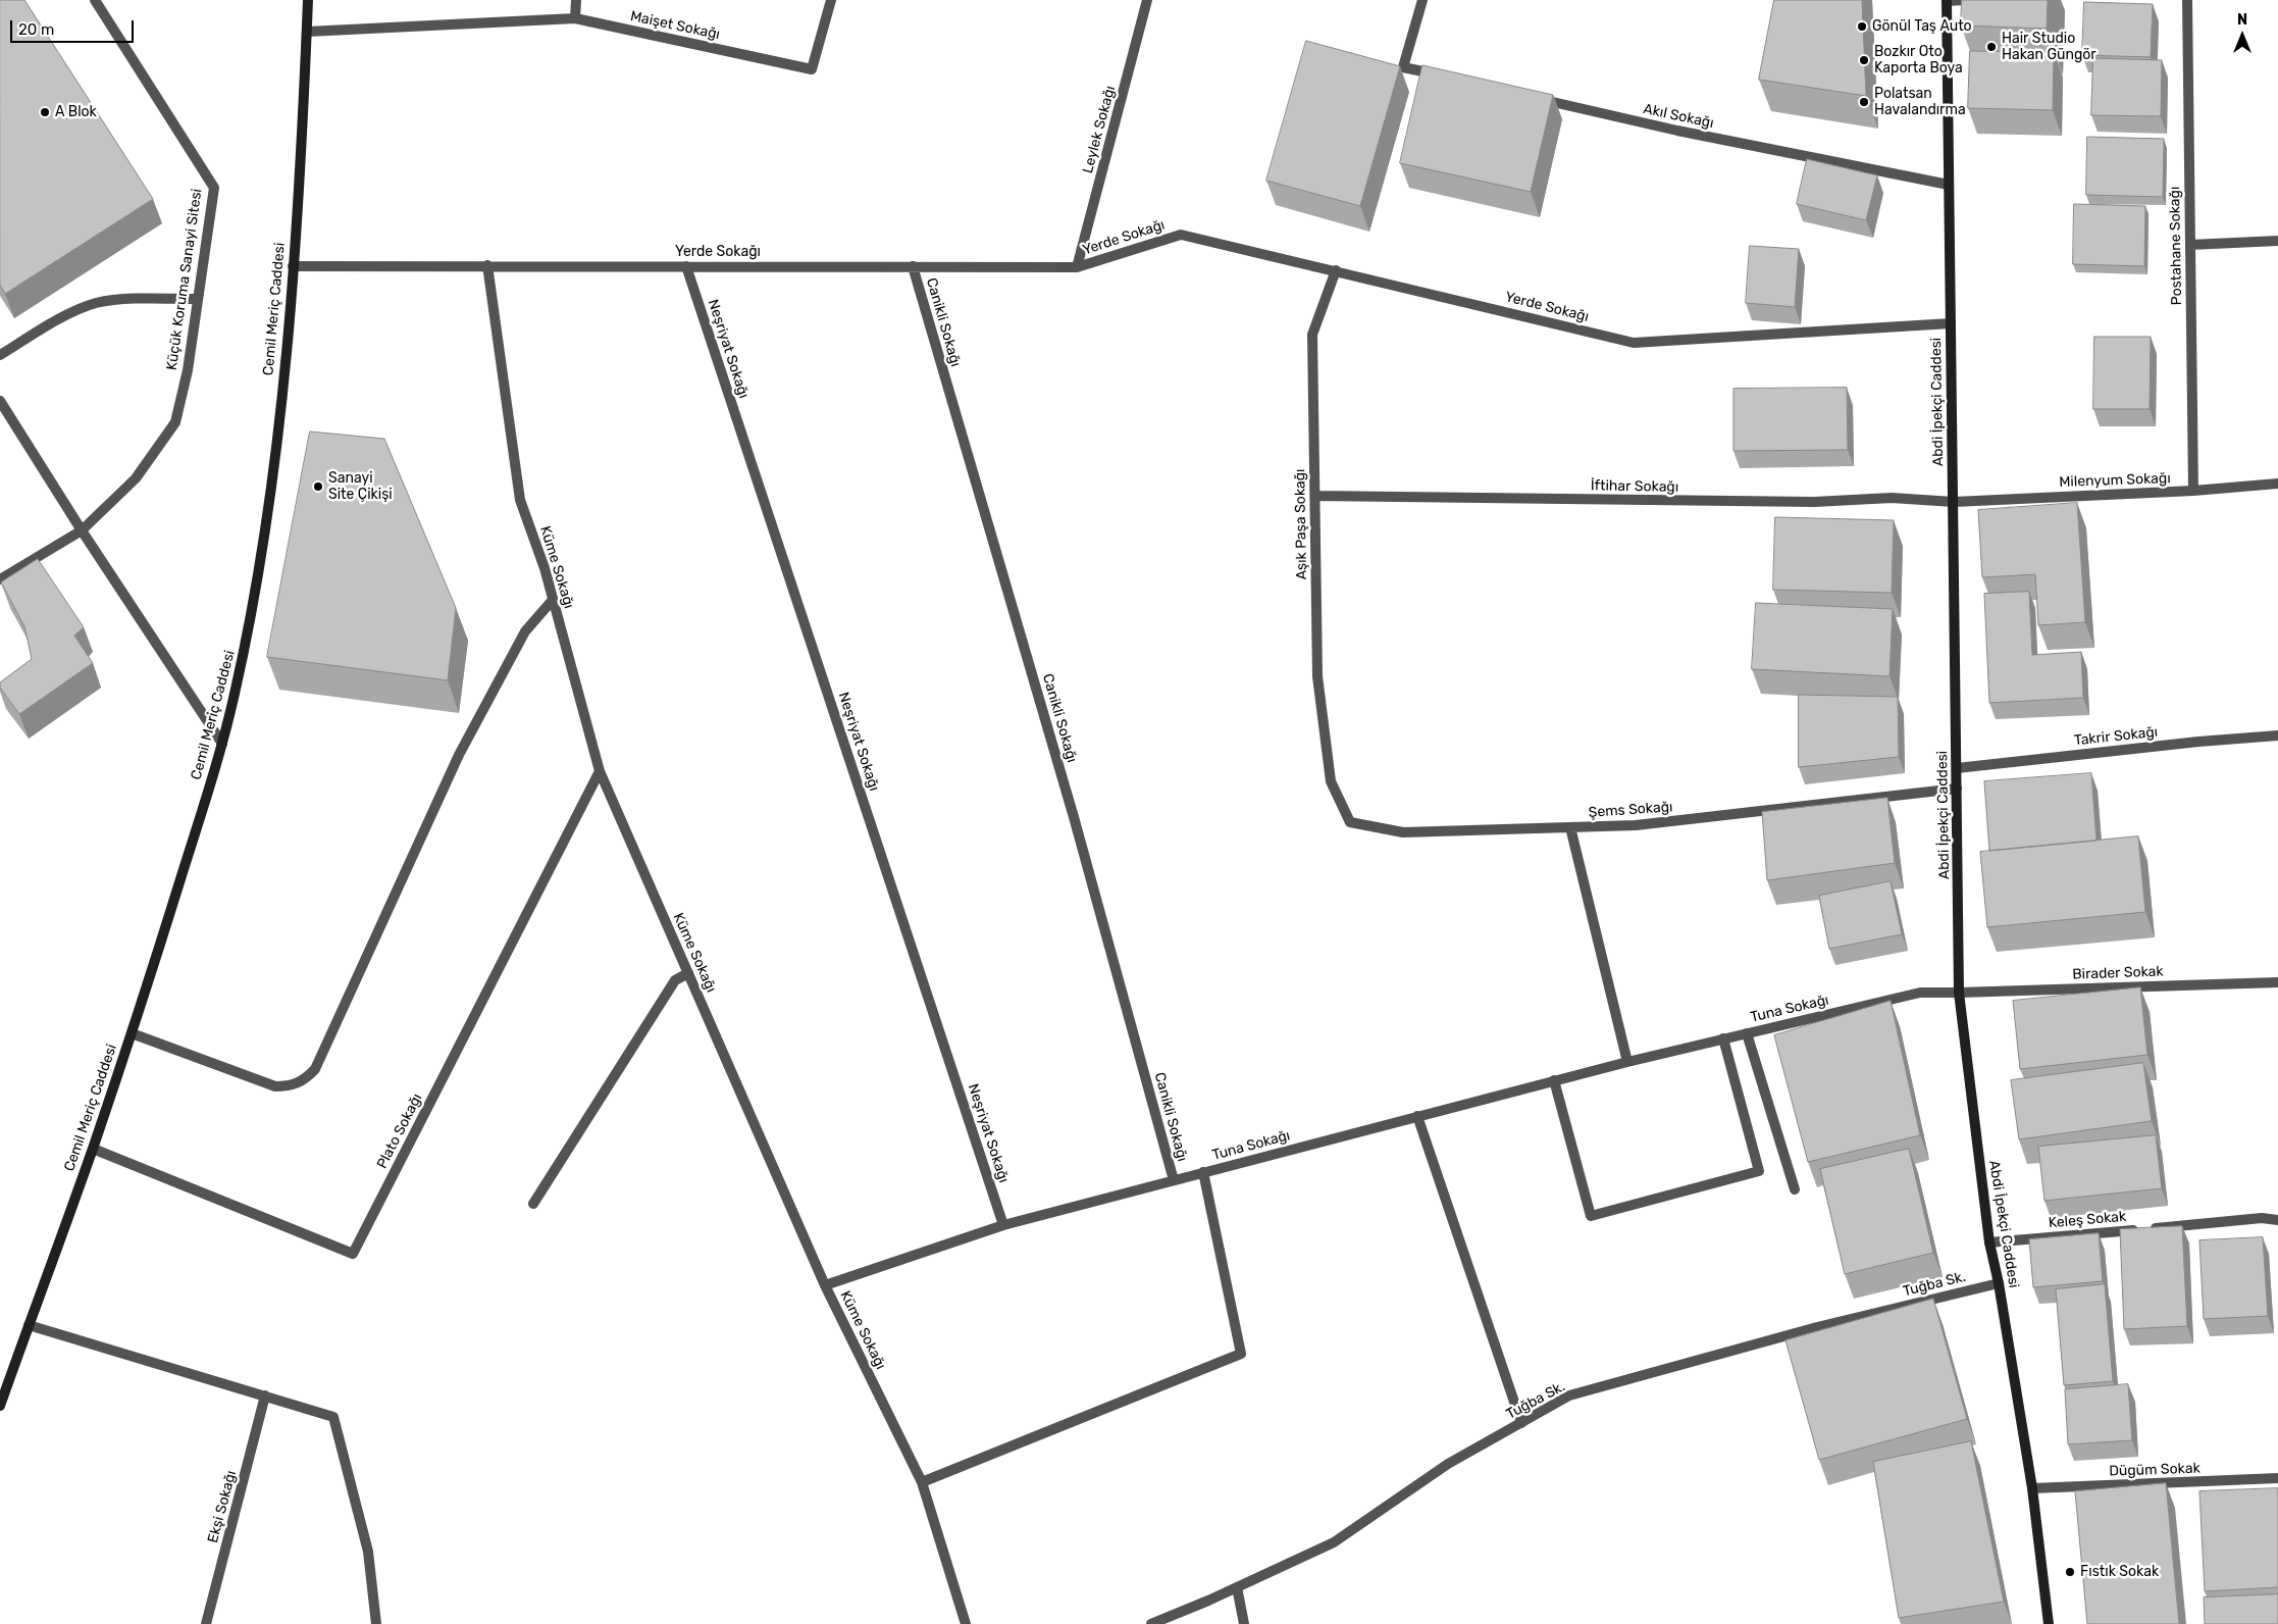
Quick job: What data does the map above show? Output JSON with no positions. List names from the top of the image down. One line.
{"streets":{"main road":["Cemil Meriç Caddesi","Abdi İpekçi Caddesi"],"street":["Maişet Sokağı","Akıl Sokağı","Leylek Sokağı","Yerde Sokağı","Postahane Sokağı","Küçük Koruma Sanayi Sitesi","Canikli Sokağı","Neşriyat Sokağı","Milenyum Sokağı","İftihar Sokağı","Aşık Paşa Sokağı","Küme Sokağı","Takrir Sokağı","Şems Sokağı","Birader Sokak","Tuna Sokağı","Plato Sokağı","Keleş Sokak","Tuğba Sk.","Dügüm Sokak","Ekşi Sokağı"]},"crossings":[["Maişet Sokağı","Cemil Meriç Caddesi"],["Akıl Sokağı","Abdi İpekçi Caddesi"],["Leylek Sokağı","Yerde Sokağı"],["Yerde Sokağı","Cemil Meriç Caddesi"],["Yerde Sokağı","Canikli Sokağı"],["Yerde Sokağı","Neşriyat Sokağı"],["Yerde Sokağı","Abdi İpekçi Caddesi"],["Yerde Sokağı","Aşık Paşa Sokağı"],["Yerde Sokağı","Küme Sokağı"],["Postahane Sokağı","Milenyum Sokağı"],["Cemil Meriç Caddesi","Plato Sokağı"],["Canikli Sokağı","Tuna Sokağı"],["Neşriyat Sokağı","Tuna Sokağı"],["Abdi İpekçi Caddesi","Milenyum Sokağı"],["Abdi İpekçi Caddesi","İftihar Sokağı"],["Abdi İpekçi Caddesi","Takrir Sokağı"],["Abdi İpekçi Caddesi","Şems Sokağı"],["Abdi İpekçi Caddesi","Birader Sokak"],["Abdi İpekçi Caddesi","Tuna Sokağı"],["Abdi İpekçi Caddesi","Keleş Sokak"],["Abdi İpekçi Caddesi","Tuğba Sk."],["Abdi İpekçi Caddesi","Dügüm Sokak"],["Milenyum Sokağı","İftihar Sokağı"],["İftihar Sokağı","Aşık Paşa Sokağı"],["Aşık Paşa Sokağı","Şems Sokağı"],["Küme Sokağı","Tuna Sokağı"],["Küme Sokağı","Plato Sokağı"],["Birader Sokak","Tuna Sokağı"]],"places":["Gönül Taş Auto","Hair Studio Hakan Güngör","Bozkır Oto Kaporta Boya","Polatsan Havalandırma","A Blok","Sanayi Site Çikişi","Fıstık Sokak"],"scale_bar":"20 m","north":"top"}
